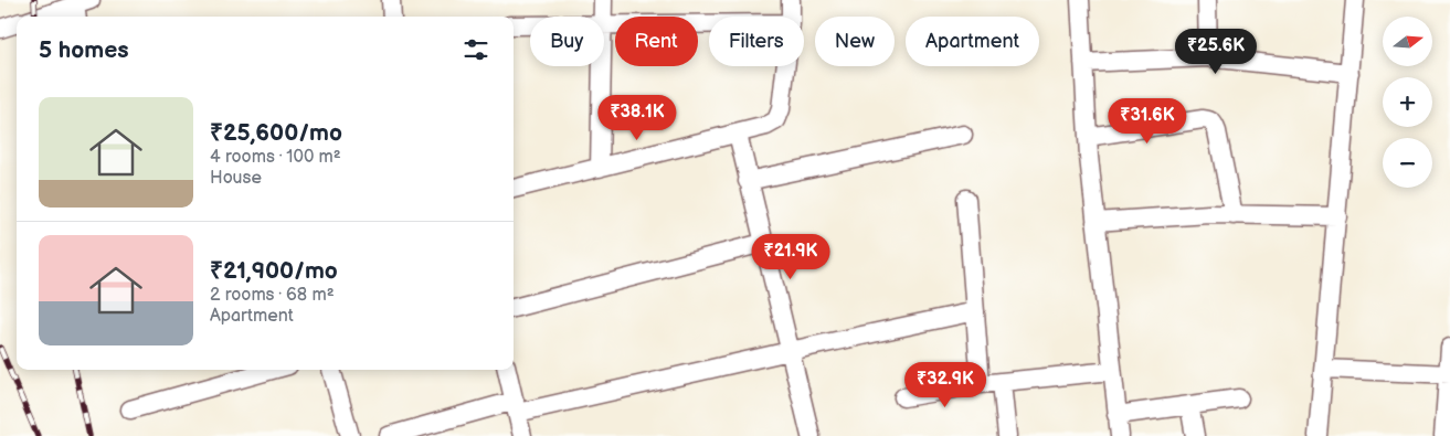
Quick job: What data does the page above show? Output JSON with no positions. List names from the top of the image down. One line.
{"north":"right","page":{"map_buttons":["+","−"],"chip":["Buy","Rent","Filters","New","Apartment"],"heading":"5 homes","price":["₹25.6K","₹38.1K","₹31.6K","₹21.9K","₹32.9K"],"list":[{"name":"₹25,600/mo","note":"4 rooms · 100 m² · House"},{"name":"₹21,900/mo","note":"2 rooms · 68 m² · Apartment"}]}}
